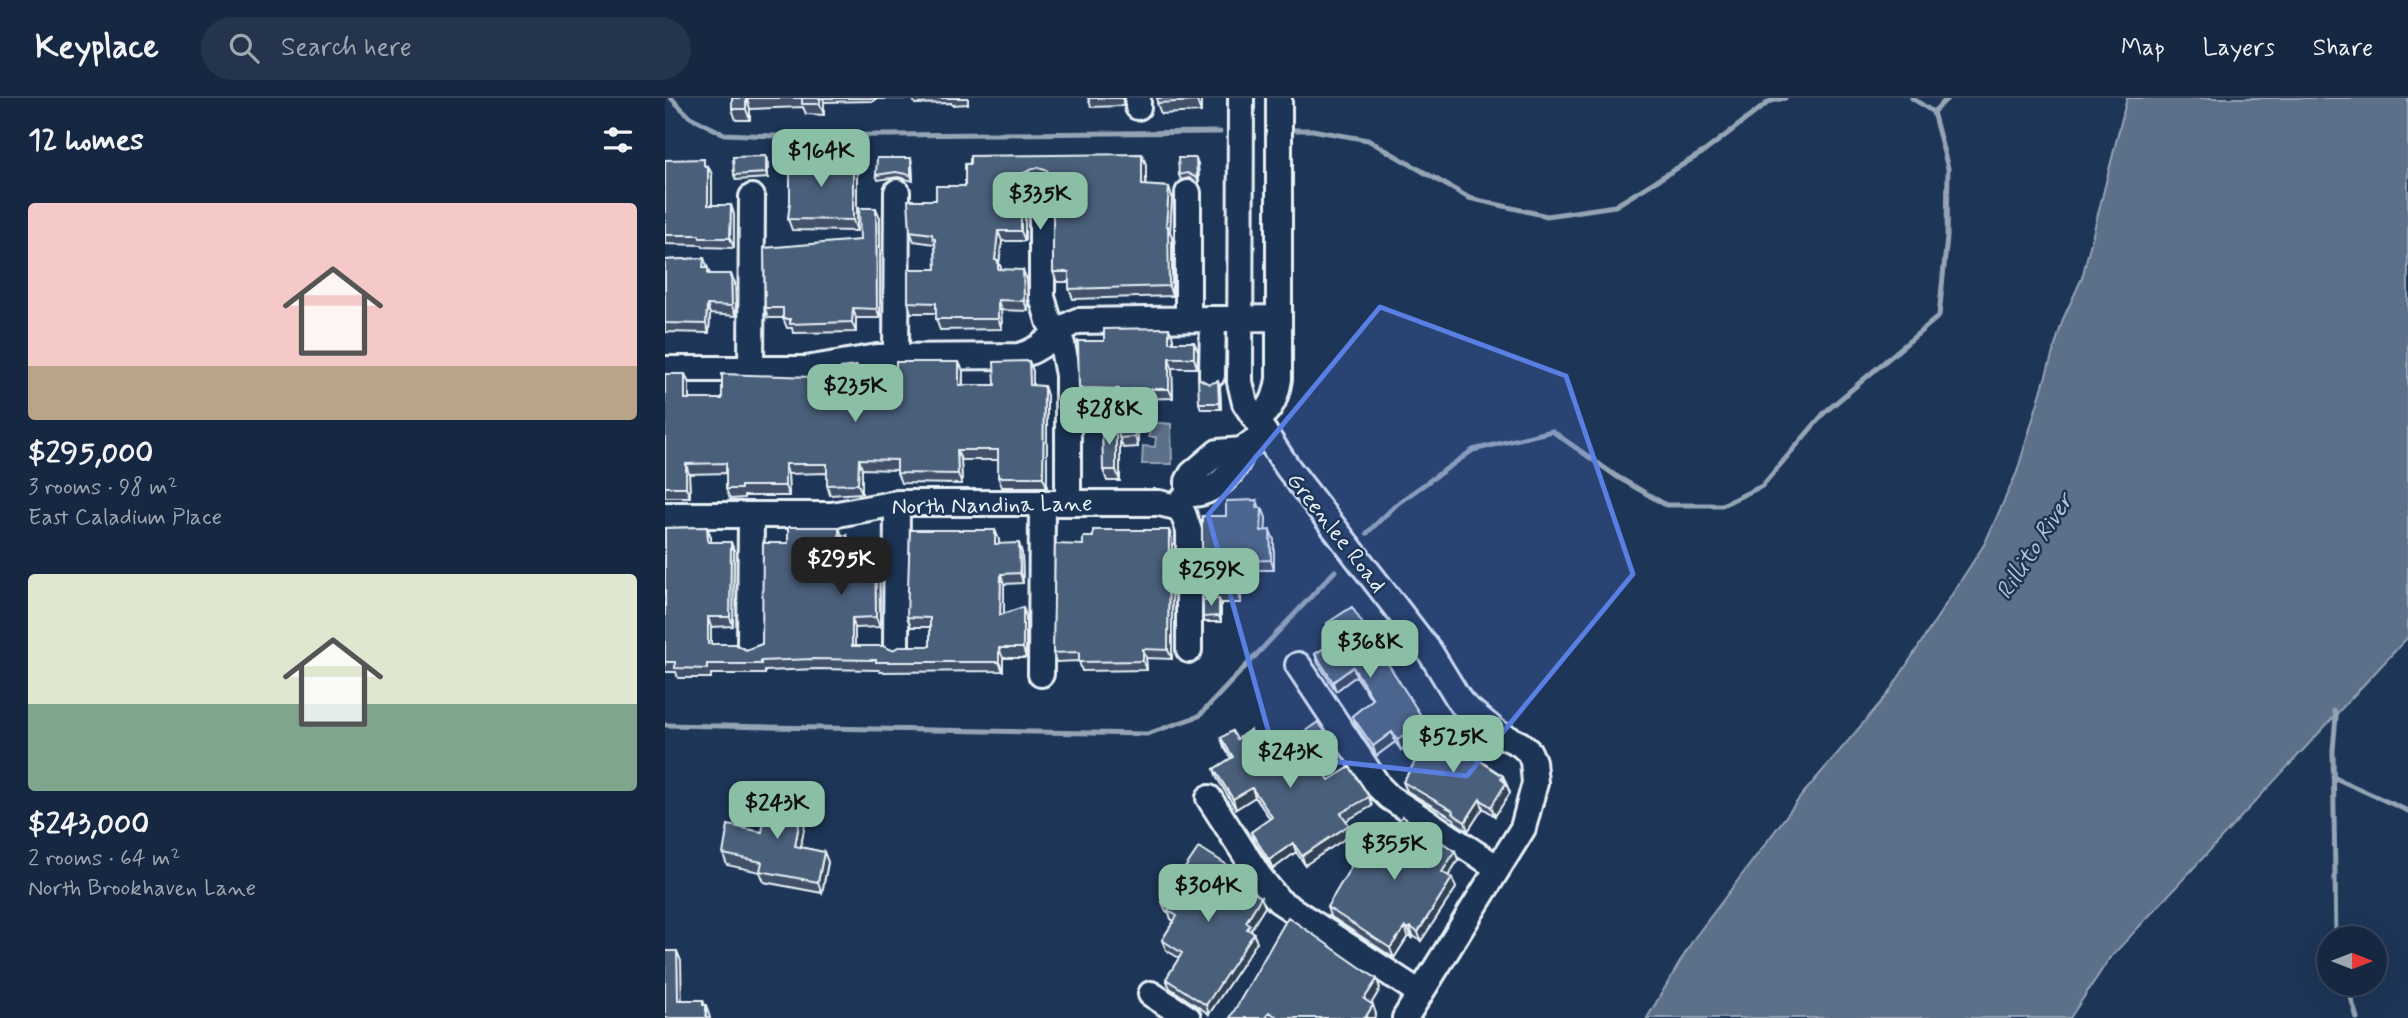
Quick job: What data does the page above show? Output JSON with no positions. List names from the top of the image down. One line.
{"streets":{"street":["North Nandina Lane","Greenlee Road"]},"water":["Rillito River"],"north":"right","page":{"header":"Keyplace","search":"Search here","nav":["Map","Layers","Share"],"heading":"12 homes","price":["$164K","$335K","$235K","$288K","$295K","$259K","$368K","$525K","$243K","$243K","$355K","$304K"],"list":[{"name":"$295,000","note":"3 rooms · 98 m² · East Caladium Place"},{"name":"$243,000","note":"2 rooms · 64 m² · North Brookhaven Lane"}]}}
